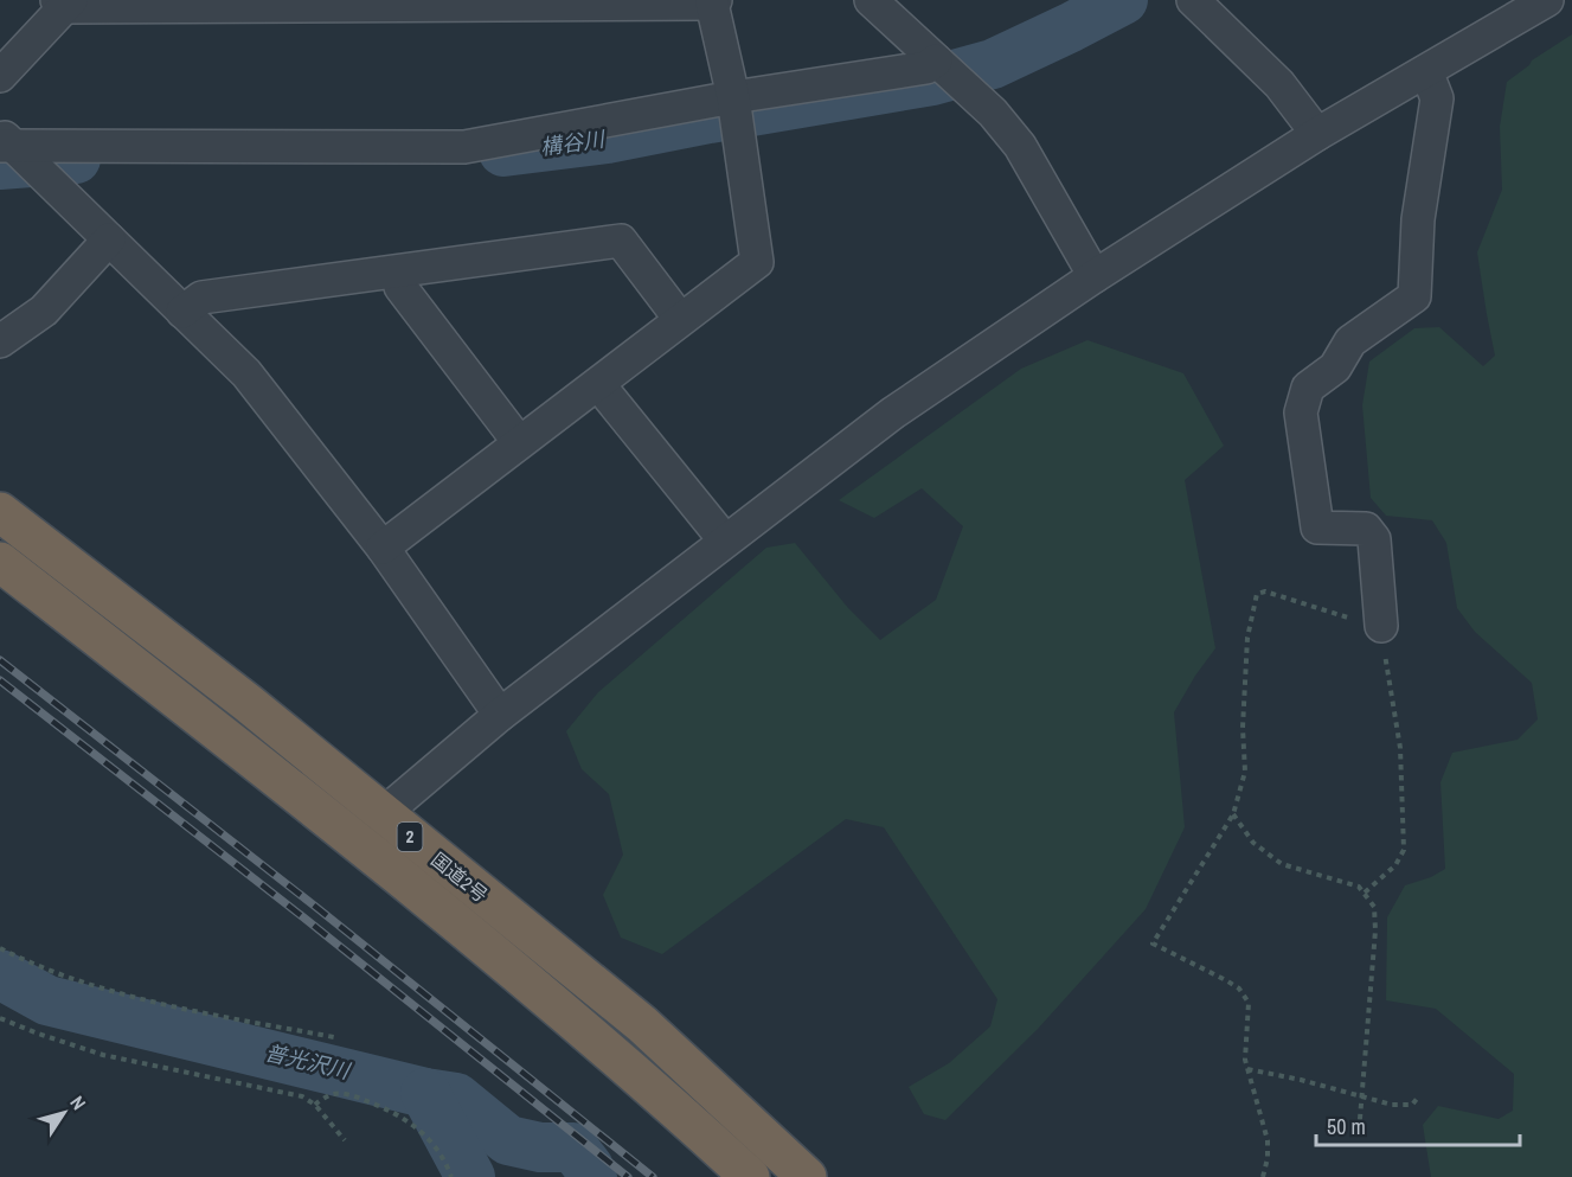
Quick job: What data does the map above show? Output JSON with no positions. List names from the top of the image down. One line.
{"streets":{"highway":["2","国道2号"]},"water":["構谷川","普光沢川"],"scale_bar":"50 m","north":"top right"}
